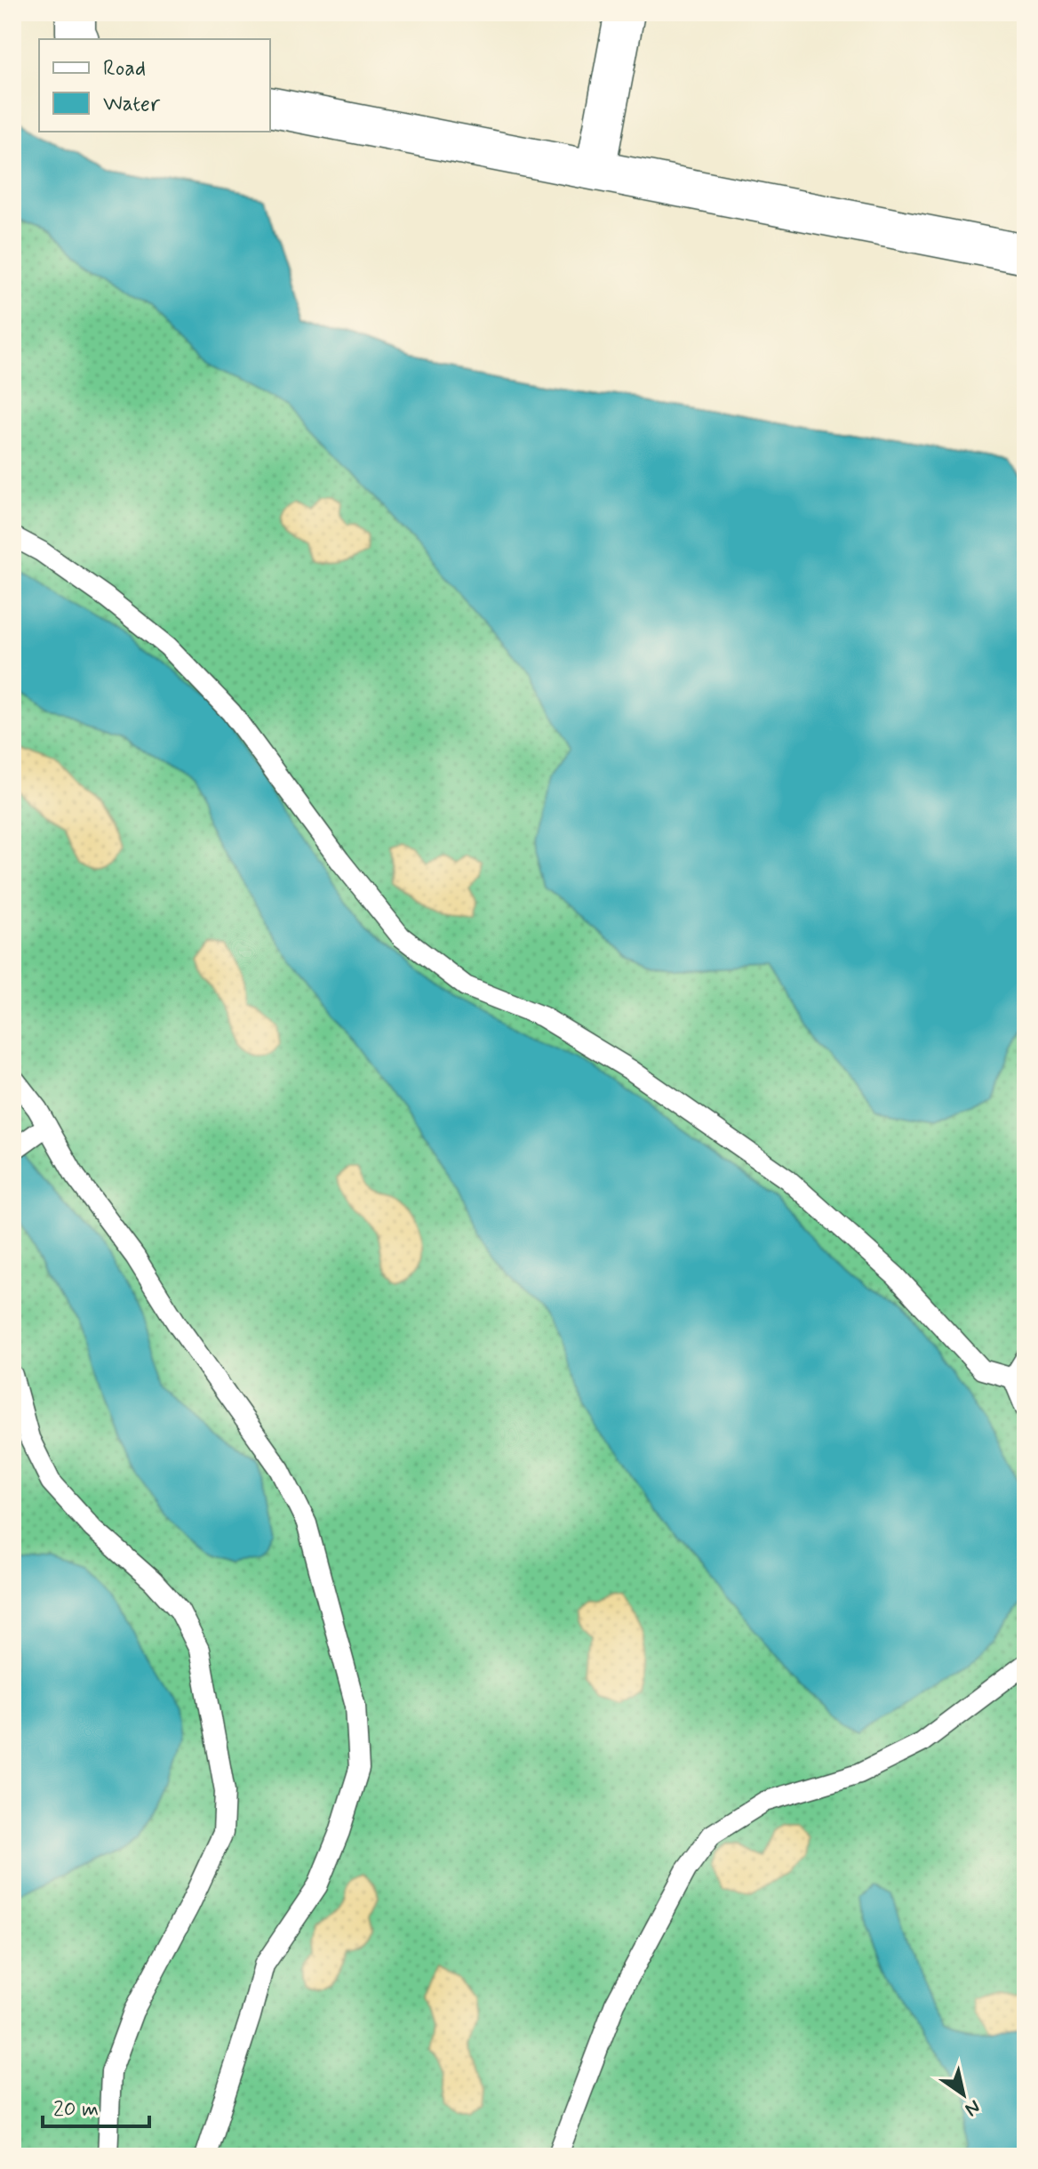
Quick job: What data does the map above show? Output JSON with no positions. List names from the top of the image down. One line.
{"legend":["Road","Water"],"scale_bar":"20 m","north":"bottom right"}
